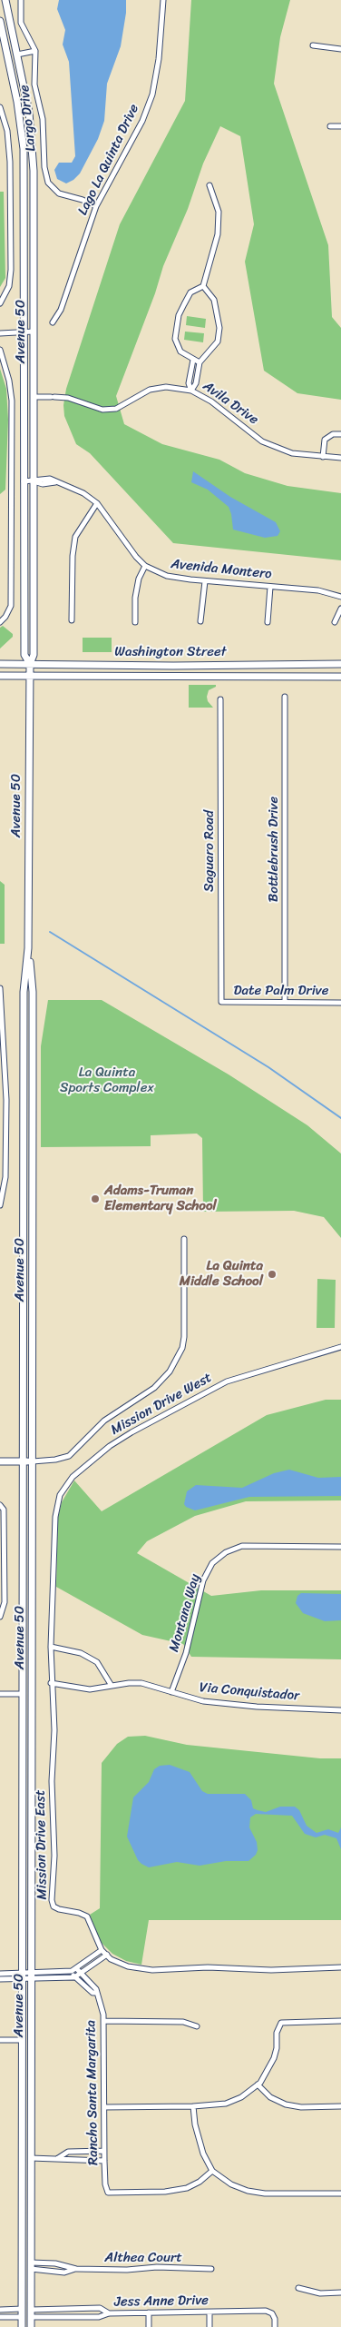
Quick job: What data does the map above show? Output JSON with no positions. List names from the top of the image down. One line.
{"streets":{"main road":["Avenue 50","Washington Street"],"street":["Largo Drive","Lago La Quinta Drive","Avila Drive","Avenida Montero","Bottlebrush Drive","Saguaro Road","Date Palm Drive","Mission Drive West","Montana Way","Via Conquistador","Mission Drive East","Rancho Santa Margarita","Althea Court","Jess Anne Drive"]},"crossings":[["Largo Drive","Lago La Quinta Drive"],["Avenue 50","Avila Drive"],["Avenue 50","Avenida Montero"],["Avenue 50","Washington Street"],["Avenue 50","Althea Court"],["Avenue 50","Jess Anne Drive"],["Bottlebrush Drive","Date Palm Drive"],["Saguaro Road","Date Palm Drive"],["Mission Drive West","Via Conquistador"],["Mission Drive West","Mission Drive East"],["Montana Way","Via Conquistador"],["Via Conquistador","Mission Drive East"]],"parks":["La Quinta Sports Complex"],"places":["Adams-Truman Elementary School","La Quinta Middle School"]}
